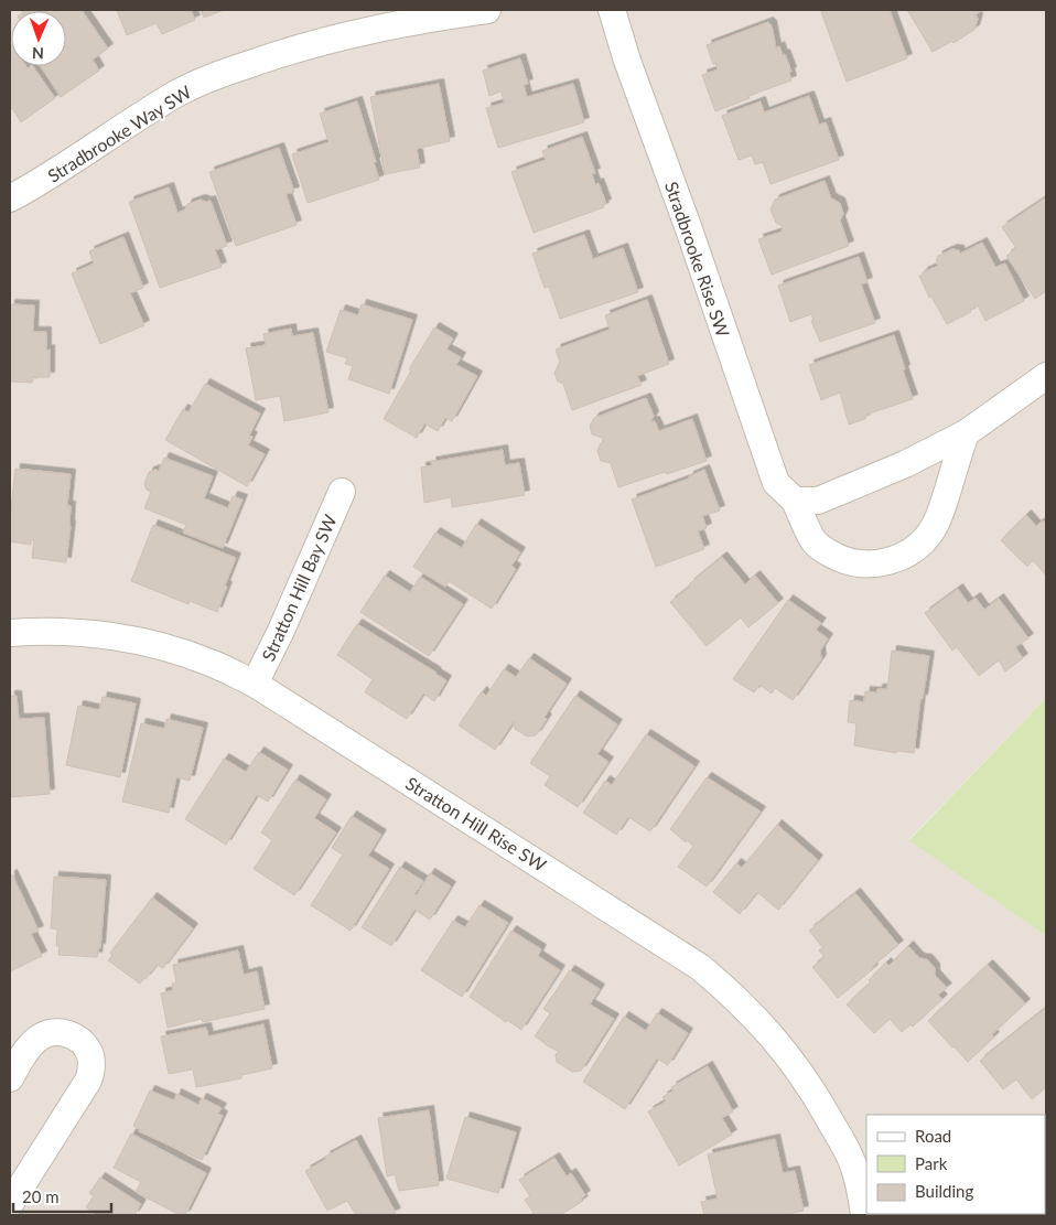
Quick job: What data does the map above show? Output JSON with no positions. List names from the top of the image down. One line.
{"streets":{"street":["Stradbrooke Way SW","Stradbrooke Rise SW","Stratton Hill Bay SW","Stratton Hill Rise SW"]},"crossings":[["Stratton Hill Bay SW","Stratton Hill Rise SW"]],"legend":["Road","Park","Building"],"scale_bar":"20 m","north":"bottom"}
